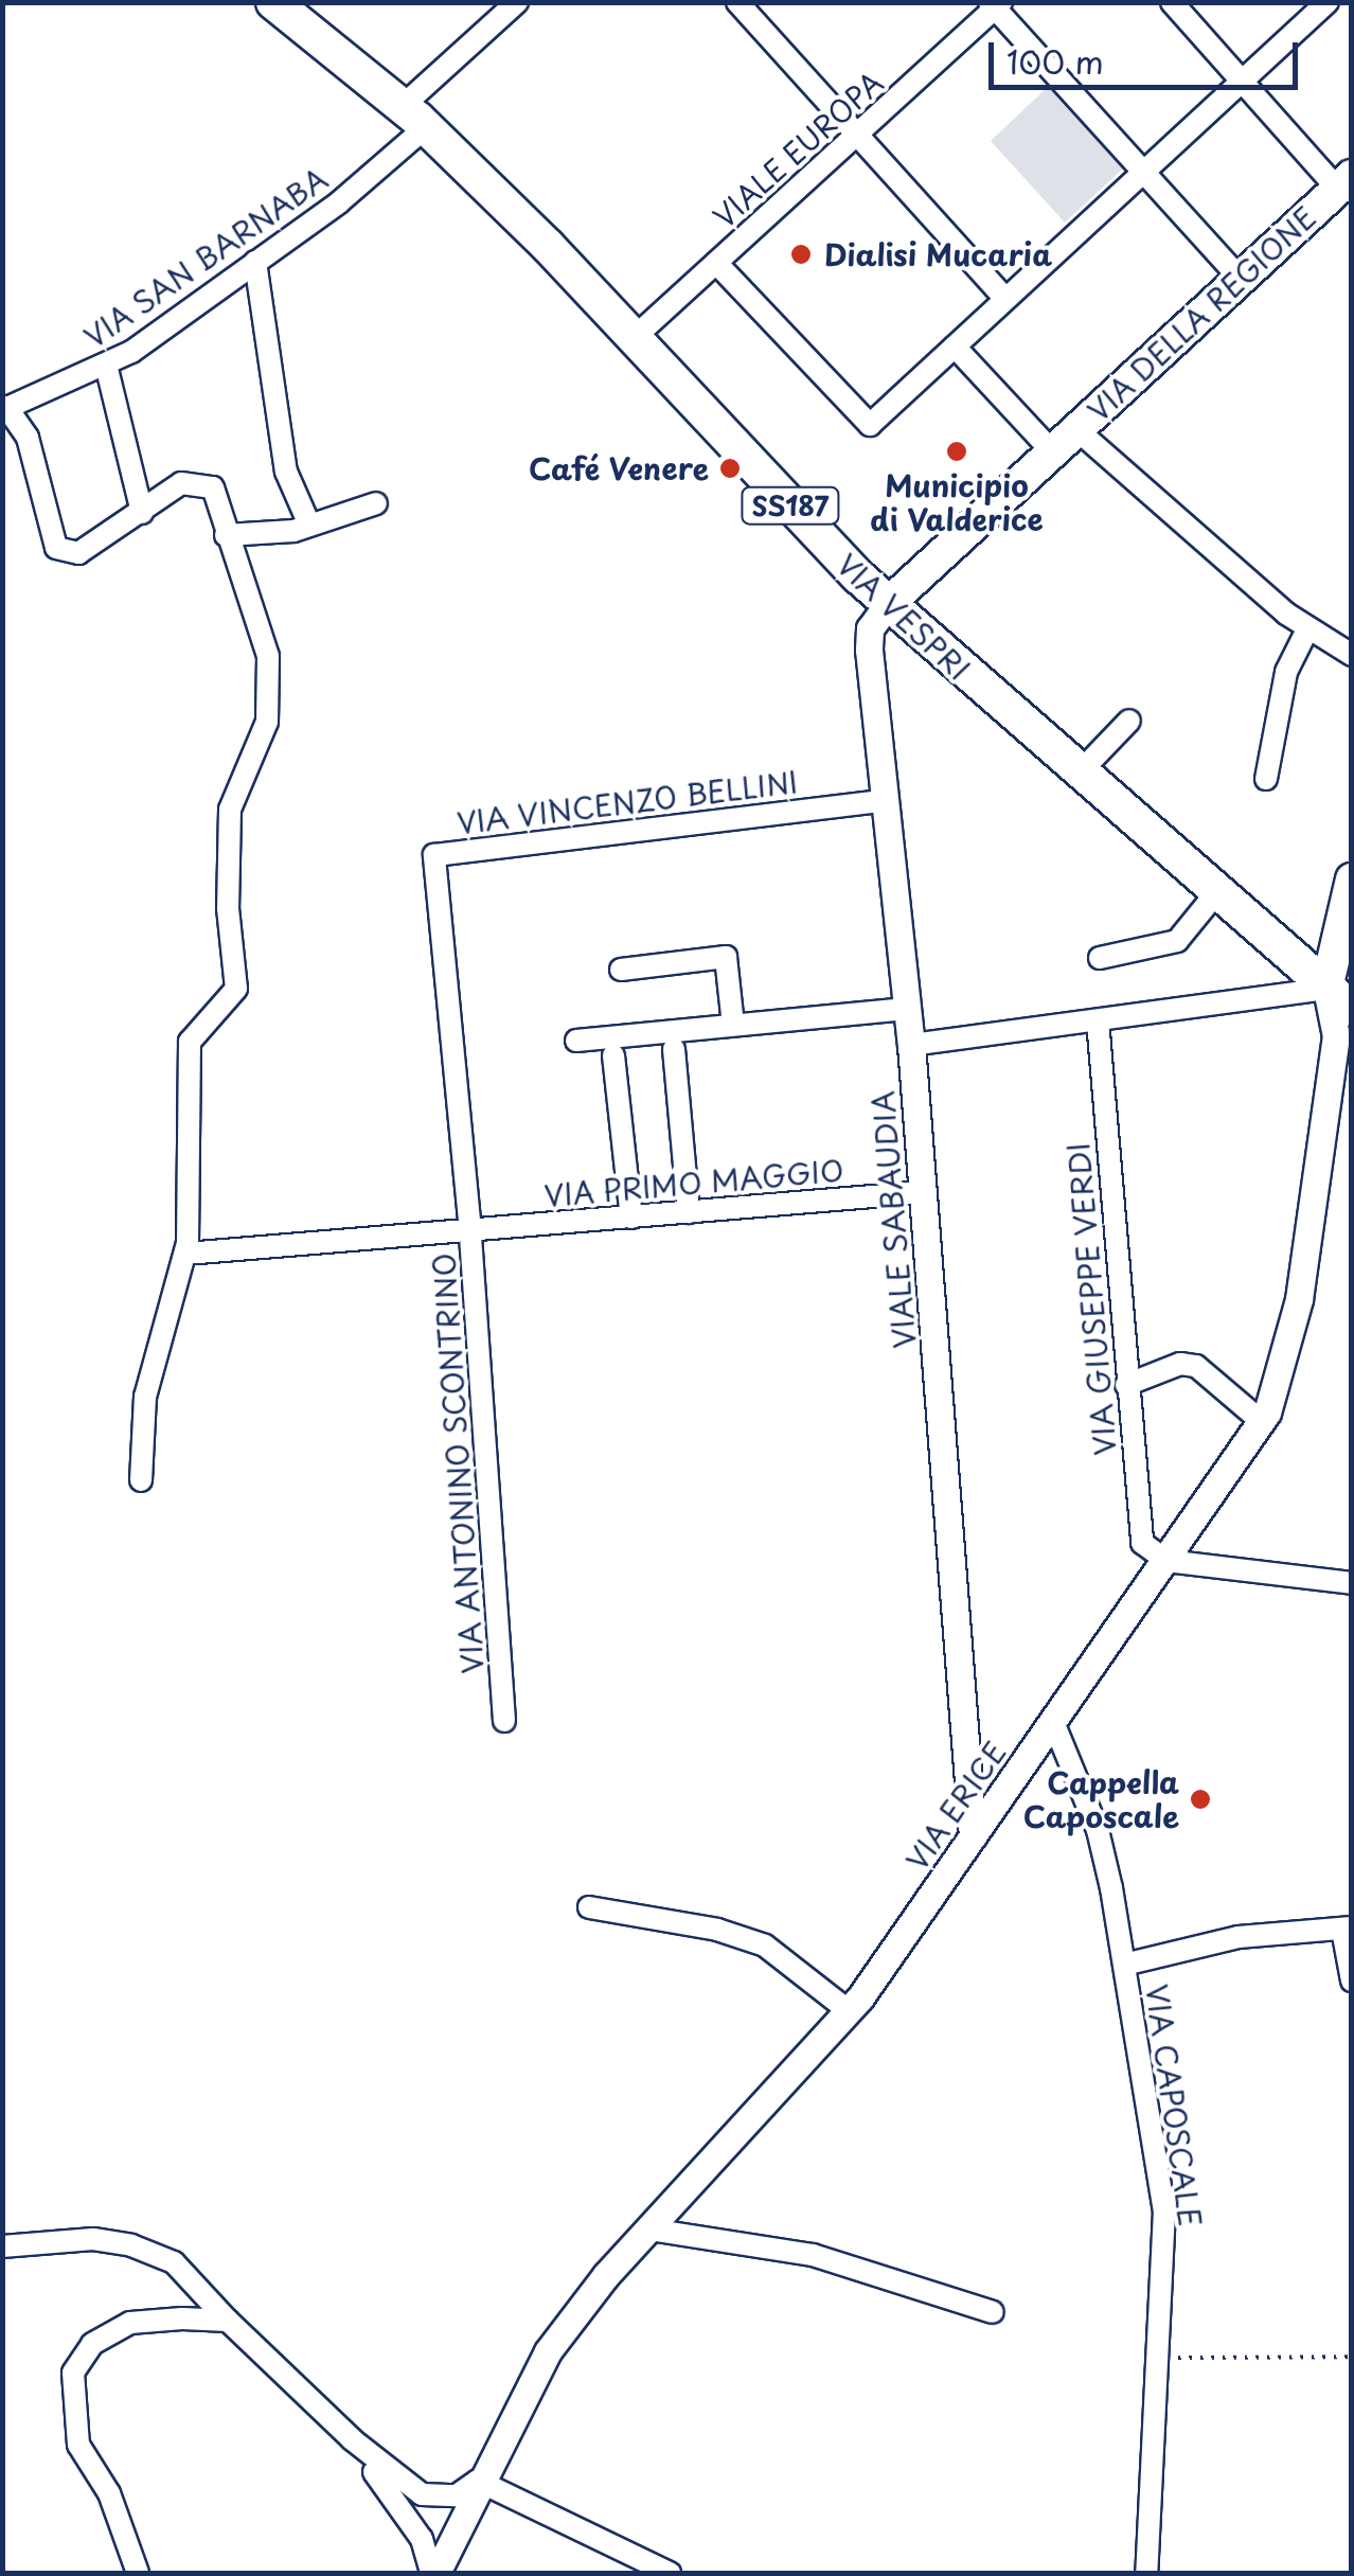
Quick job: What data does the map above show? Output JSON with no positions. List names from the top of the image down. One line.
{"streets":{"main road":["VIA DELLA REGIONE","SS187","VIA VESPRI"],"street":["VIALE EUROPA","VIA SAN BARNABA","VIA VINCENZO BELLINI","VIA PRIMO MAGGIO","VIALE SABAUDIA","VIA GIUSEPPE VERDI","VIA ANTONINO SCONTRINO","VIA ERICE","VIA CAPOSCALE"]},"crossings":[["VIALE EUROPA","VIA VESPRI"],["VIA SAN BARNABA","VIA VESPRI"],["VIA DELLA REGIONE","VIA VESPRI"],["VIA DELLA REGIONE","VIALE SABAUDIA"],["VIA VESPRI","VIALE SABAUDIA"],["VIA VESPRI","VIA ERICE"],["VIA VINCENZO BELLINI","VIA PRIMO MAGGIO"],["VIA VINCENZO BELLINI","VIALE SABAUDIA"],["VIA VINCENZO BELLINI","VIA ANTONINO SCONTRINO"],["VIA PRIMO MAGGIO","VIALE SABAUDIA"],["VIA PRIMO MAGGIO","VIA ANTONINO SCONTRINO"],["VIALE SABAUDIA","VIA ERICE"],["VIA GIUSEPPE VERDI","VIA ERICE"],["VIA ERICE","VIA CAPOSCALE"]],"places":["Dialisi Mucaria","Municipio di Valderice","Café Venere","Cappella Caposcale"],"scale_bar":"100 m"}
